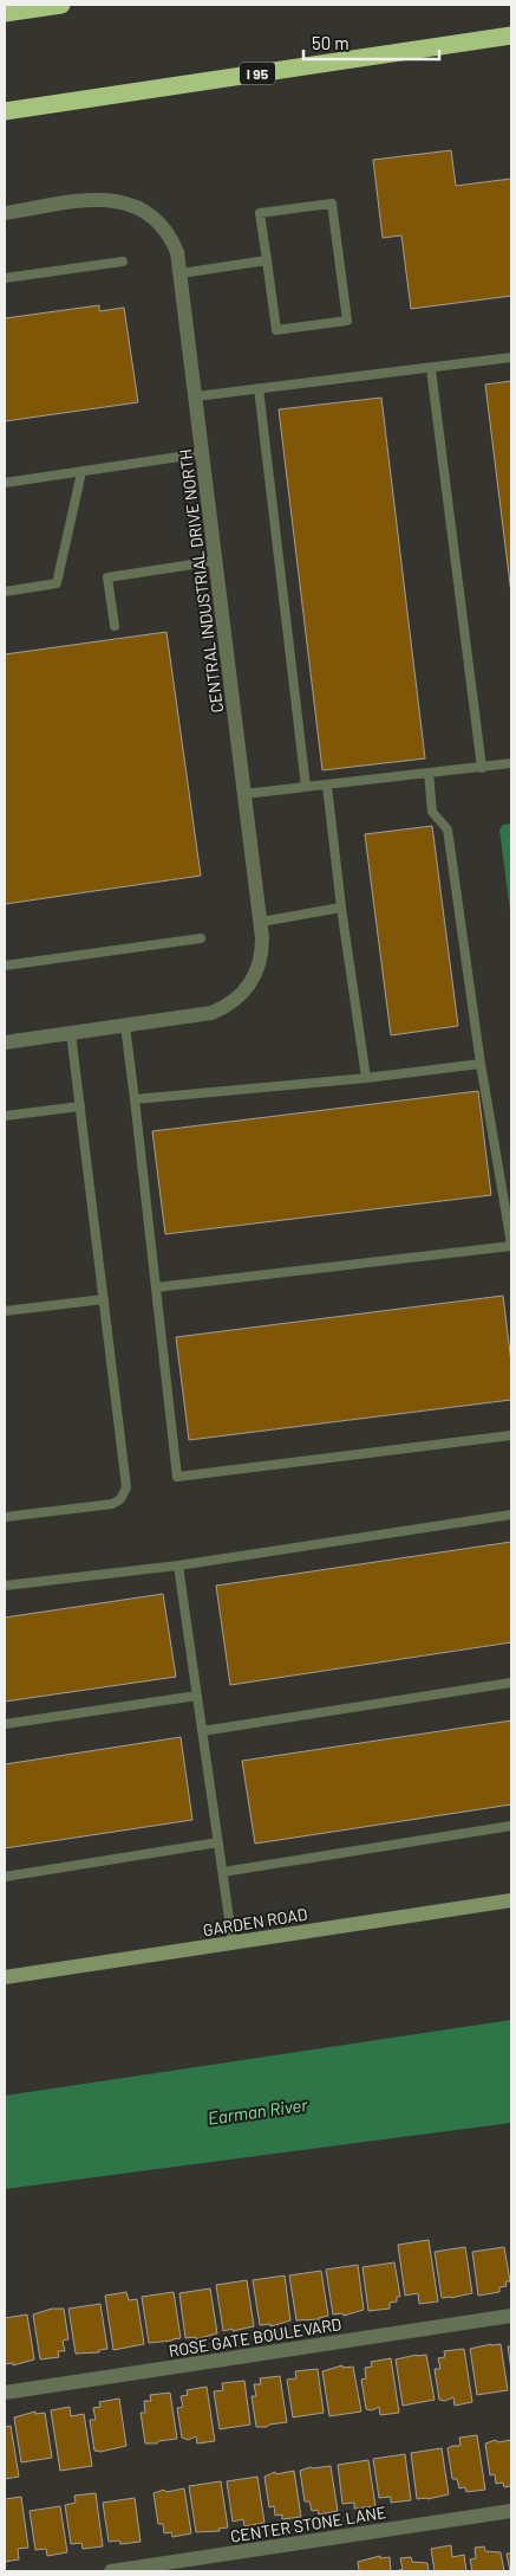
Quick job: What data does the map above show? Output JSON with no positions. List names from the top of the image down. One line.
{"streets":{"highway":["I 95"],"street":["CENTRAL INDUSTRIAL DRIVE NORTH","GARDEN ROAD","ROSE GATE BOULEVARD","CENTER STONE LANE"]},"water":["Earman River"],"scale_bar":"50 m"}
